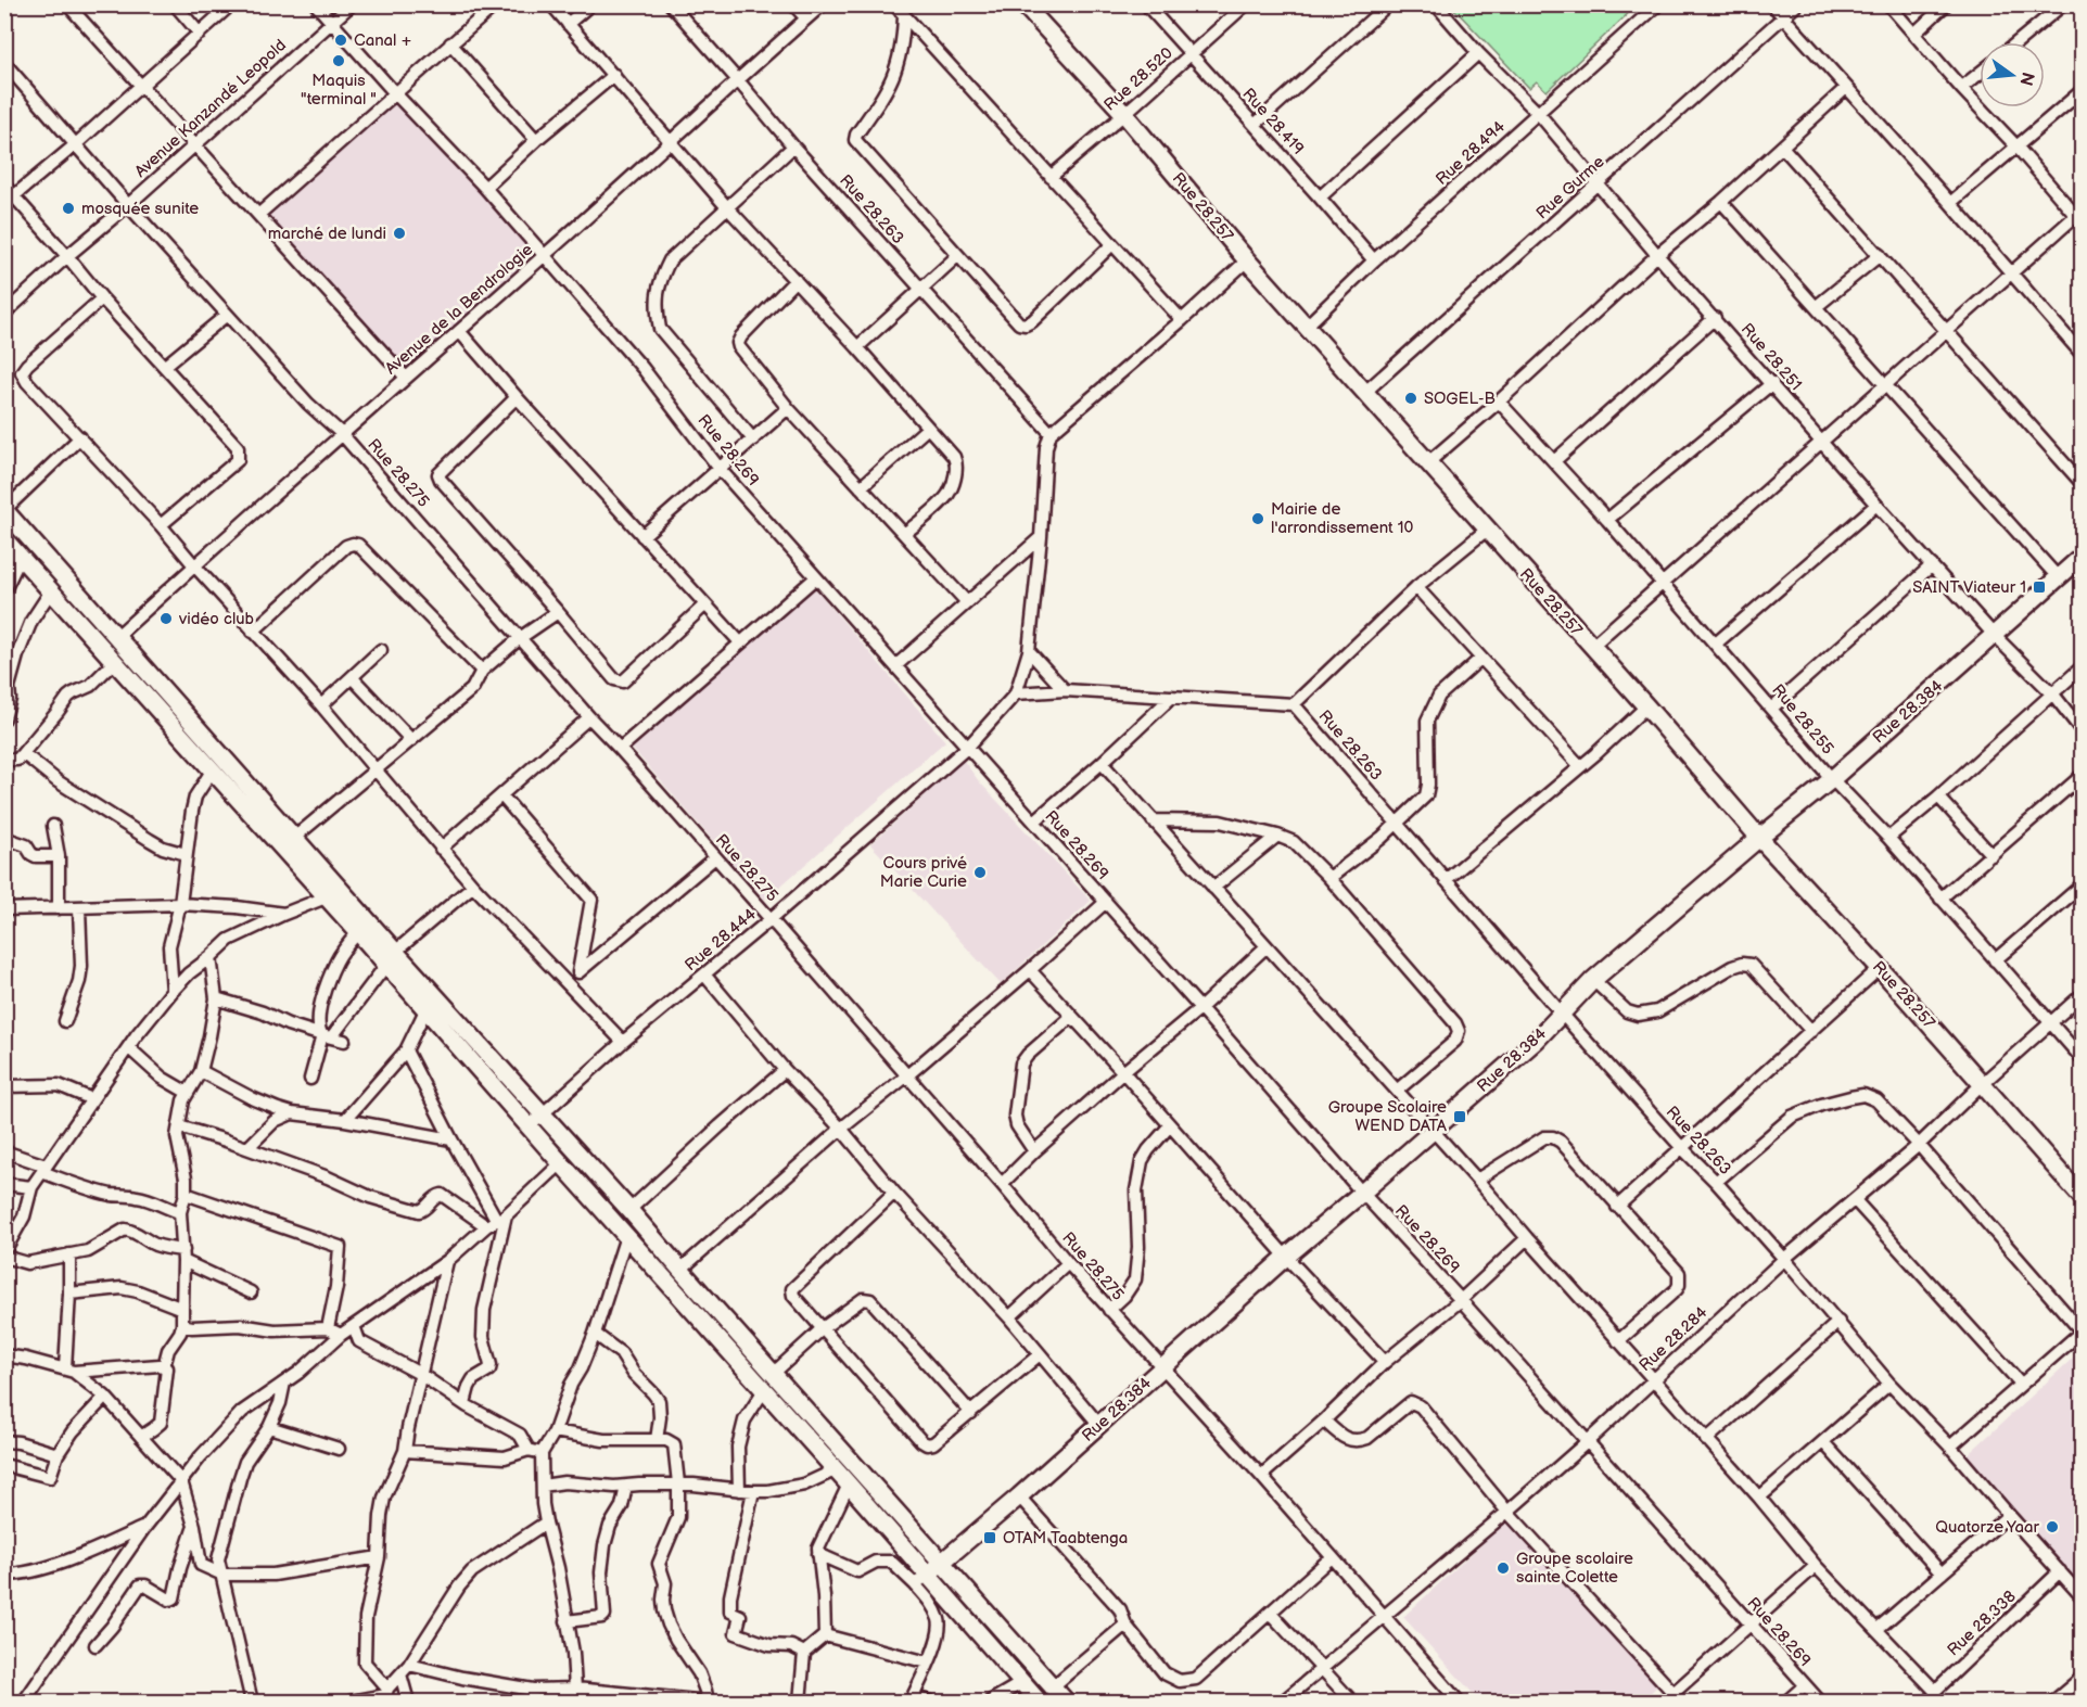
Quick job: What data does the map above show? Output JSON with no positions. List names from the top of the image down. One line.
{"streets":{"main road":["Rue 28.257","Rue 28.384"],"street":["Rue 28.520","Avenue Kanzandé Leopold","Rue 28.419","Rue 28.494","Rue Gurme","Rue 28.263","Avenue de la Bendrologie","Rue 28.251","Rue 28.269","Rue 28.275","Rue 28.255","Rue 28.444","Rue 28.284","Rue 28.338"]},"crossings":[["Rue 28.520","Rue 28.419"],["Rue 28.520","Rue 28.257"],["Avenue Kanzandé Leopold","Rue 28.269"],["Avenue Kanzandé Leopold","Rue 28.275"],["Rue 28.419","Rue 28.494"],["Rue 28.494","Rue 28.257"],["Rue 28.494","Rue 28.251"],["Rue Gurme","Rue 28.257"],["Rue Gurme","Rue 28.251"],["Rue 28.257","Rue 28.384"],["Rue 28.257","Rue 28.284"],["Rue 28.263","Avenue de la Bendrologie"],["Rue 28.263","Rue 28.384"],["Rue 28.263","Rue 28.284"],["Rue 28.263","Rue 28.338"],["Avenue de la Bendrologie","Rue 28.269"],["Avenue de la Bendrologie","Rue 28.275"],["Rue 28.251","Rue 28.384"],["Rue 28.269","Rue 28.384"],["Rue 28.269","Rue 28.444"],["Rue 28.269","Rue 28.284"],["Rue 28.275","Rue 28.384"],["Rue 28.275","Rue 28.444"],["Rue 28.275","Rue 28.284"],["Rue 28.384","Rue 28.255"],["Rue 28.255","Rue 28.284"]],"places":{"other":["Canal +","Maquis \"terminal \"","mosquée sunite","marché de lundi","SOGEL-B","Mairie de l'arrondissement 10","vidéo club","Cours privé Marie Curie","Quatorze Yaar","Groupe scolaire sainte Colette"],"transit":["SAINT Viateur 1","Groupe Scolaire WEND DATA","OTAM Taabtenga"]},"north":"right"}
